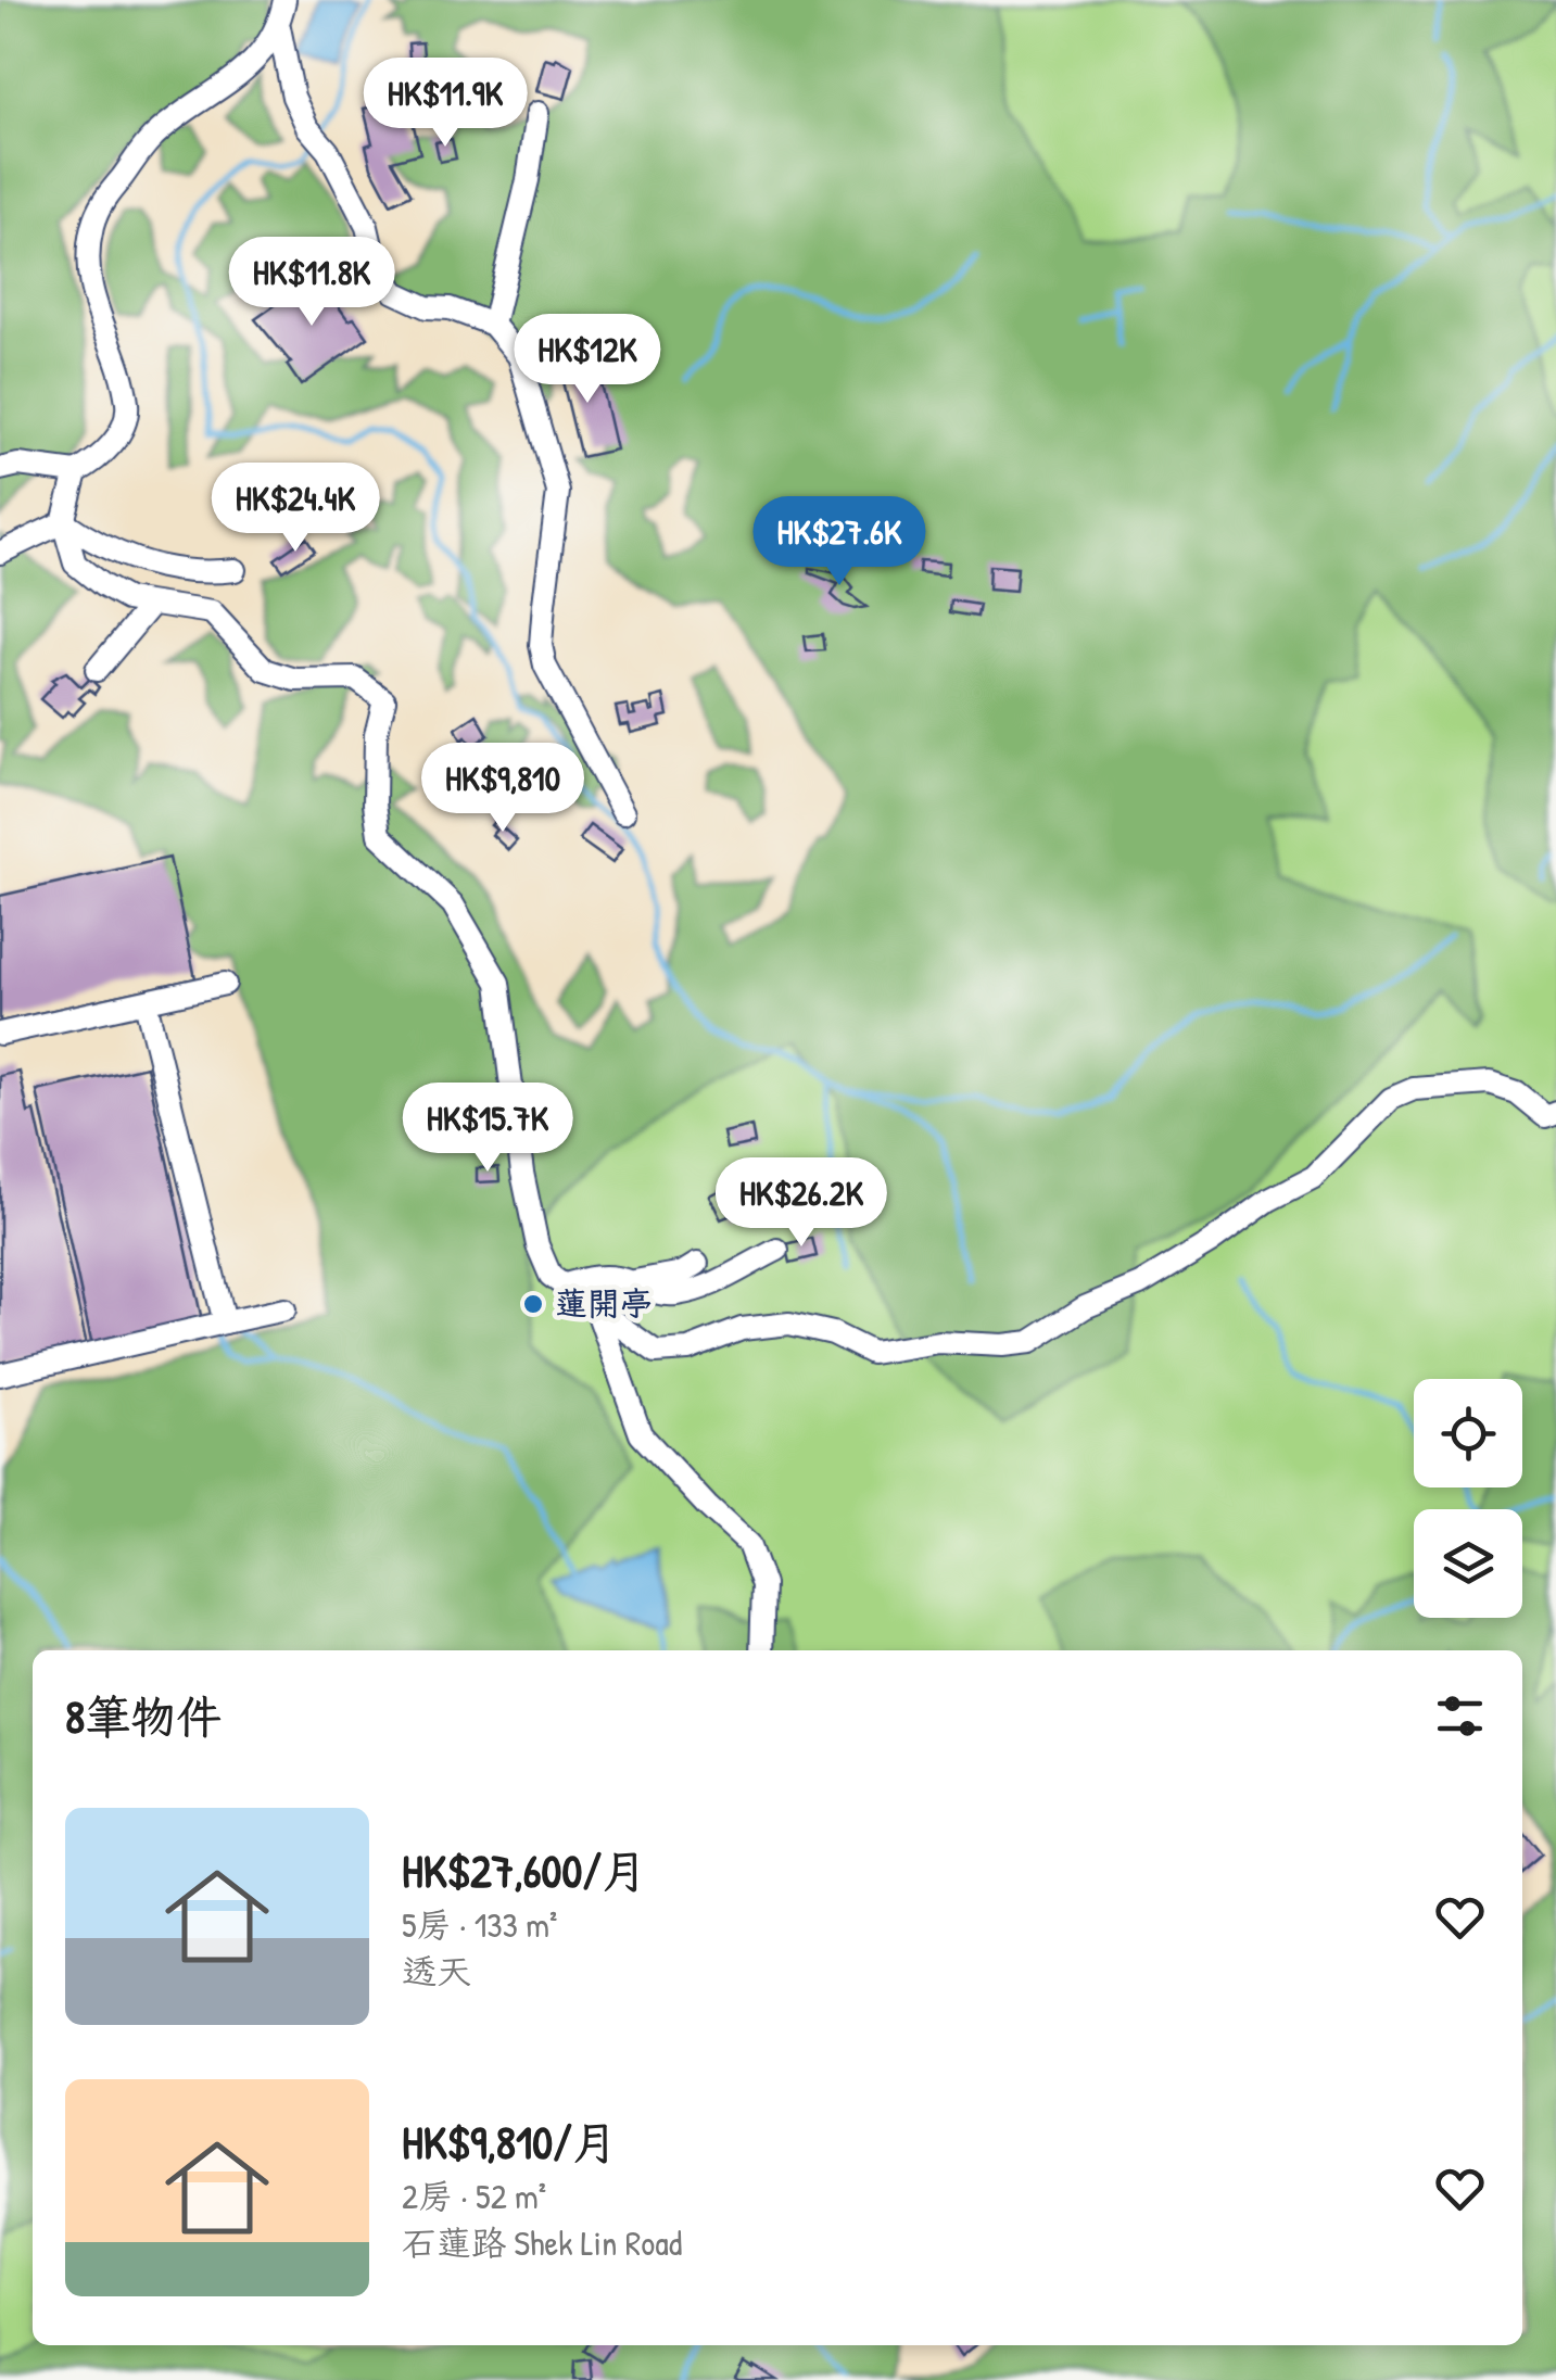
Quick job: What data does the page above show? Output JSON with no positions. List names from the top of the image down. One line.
{"places":["蓮開亭"],"page":{"price":["HK$11.9K","HK$11.8K","HK$12K","HK$24.4K","HK$27.6K","HK$9,810","HK$15.7K","HK$26.2K"],"heading":"8筆物件","list":[{"name":"HK$27,600/月","note":"5房 · 133 m² · 透天"},{"name":"HK$9,810/月","note":"2房 · 52 m² · 石蓮路 Shek Lin Road"}]}}
